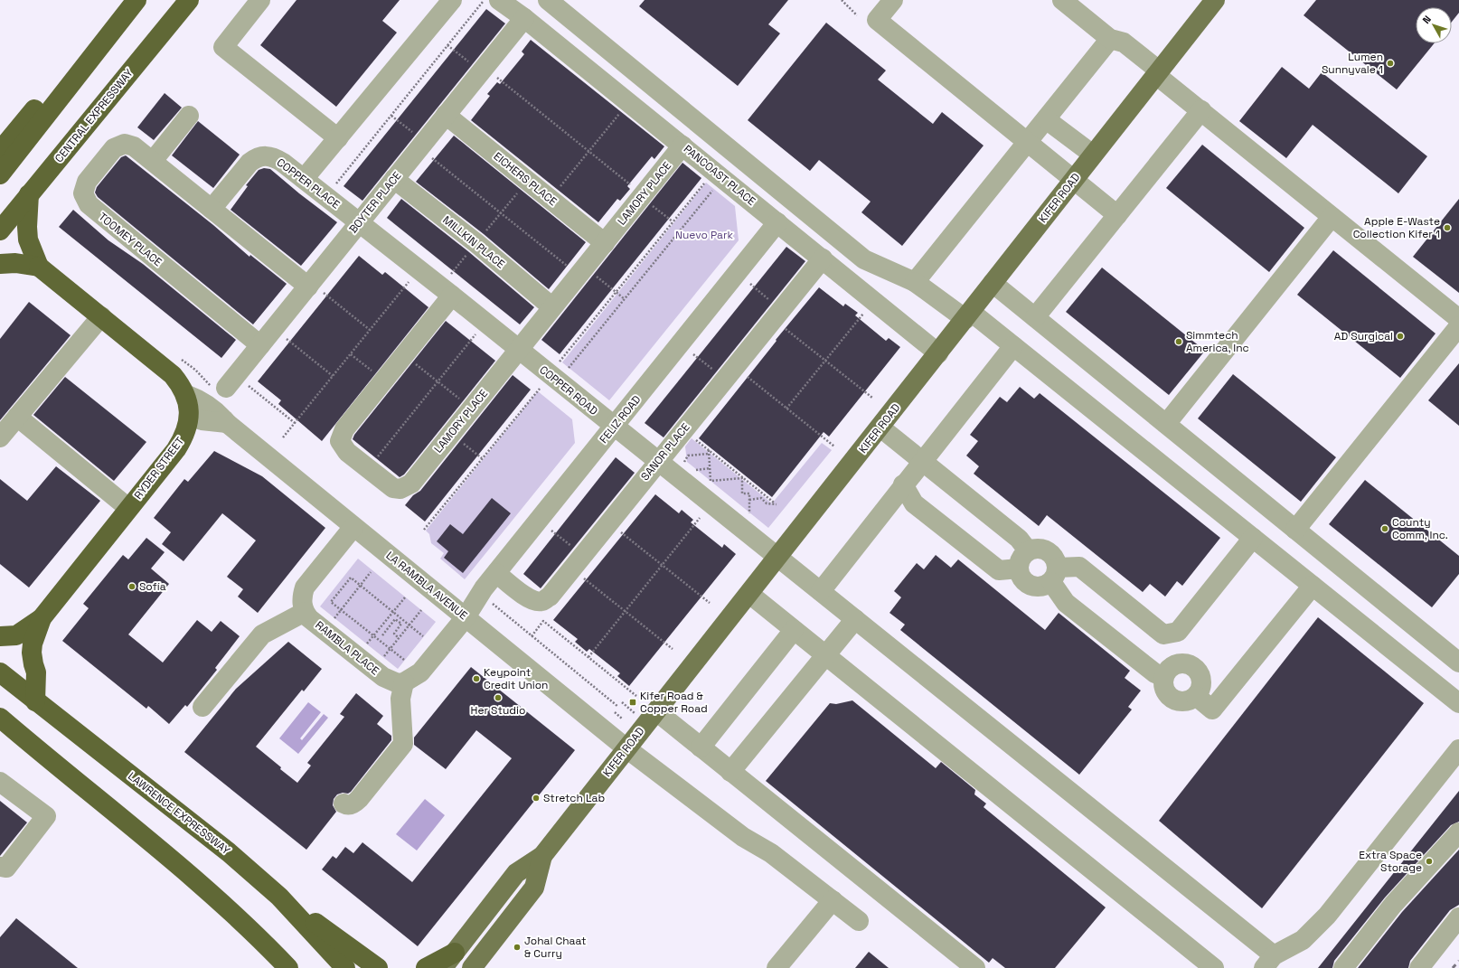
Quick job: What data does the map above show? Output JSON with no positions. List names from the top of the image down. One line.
{"streets":{"highway":["CENTRAL EXPRESSWAY","RYDER STREET","LAWRENCE EXPRESSWAY"],"main road":["KIFER ROAD"],"street":["PANCOAST PLACE","EICHERS PLACE","COPPER PLACE","LAMORY PLACE","BOYTER PLACE","TOOMEY PLACE","MILLKIN PLACE","COPPER ROAD","FELIZ ROAD","SANOR PLACE","LA RAMBLA AVENUE","RAMBLA PLACE"]},"crossings":[["PANCOAST PLACE","LAMORY PLACE"],["PANCOAST PLACE","KIFER ROAD"],["PANCOAST PLACE","BOYTER PLACE"],["PANCOAST PLACE","FELIZ ROAD"],["PANCOAST PLACE","SANOR PLACE"],["EICHERS PLACE","LAMORY PLACE"],["EICHERS PLACE","BOYTER PLACE"],["COPPER PLACE","BOYTER PLACE"],["COPPER PLACE","TOOMEY PLACE"],["COPPER PLACE","COPPER ROAD"],["LAMORY PLACE","MILLKIN PLACE"],["LAMORY PLACE","COPPER ROAD"],["KIFER ROAD","COPPER ROAD"],["KIFER ROAD","LA RAMBLA AVENUE"],["BOYTER PLACE","TOOMEY PLACE"],["BOYTER PLACE","MILLKIN PLACE"],["BOYTER PLACE","COPPER ROAD"],["COPPER ROAD","FELIZ ROAD"],["COPPER ROAD","SANOR PLACE"],["FELIZ ROAD","SANOR PLACE"],["FELIZ ROAD","LA RAMBLA AVENUE"],["RYDER STREET","LA RAMBLA AVENUE"]],"parks":["Nuevo Park"],"places":{"other":["Lumen Sunnyvale 1","Apple E-Waste Collection Kifer 1","AD Surgical","Simmtech America, Inc","County Comm, Inc.","Sofía","Keypoint Credit Union","Her Studio","Stretch Lab","Extra Space Storage","Johal Chaat & Curry"],"transit":["Kifer Road & Copper Road"]},"north":"top left"}
